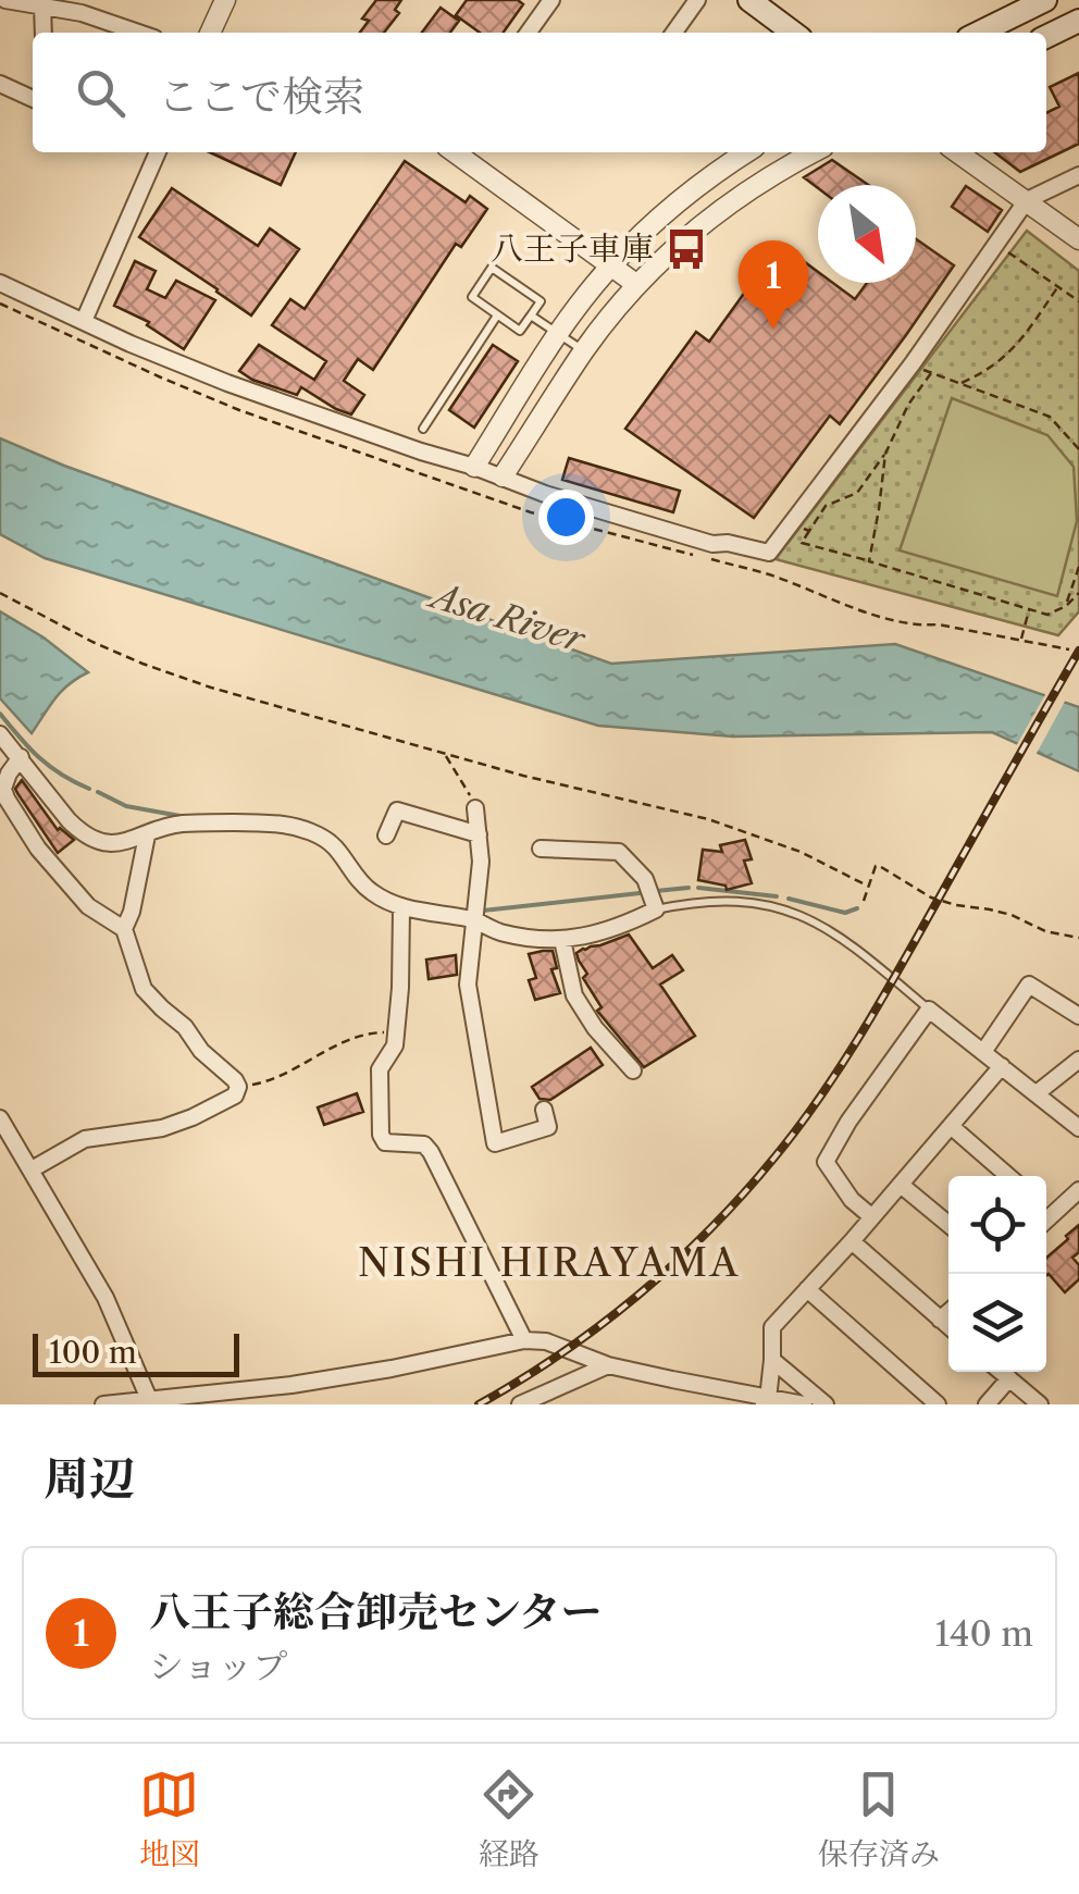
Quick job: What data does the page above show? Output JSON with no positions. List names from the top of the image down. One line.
{"districts":["NISHI HIRAYAMA"],"water":["Asa River"],"places":{"bus stop":["八王子車庫"]},"scale_bar":"100 m","north":"bottom right","page":{"search":"ここで検索","pins":"1","scale":"100 m","heading":"周辺","list":[{"mark":"1","name":"八王子総合卸売センター","note":"ショップ","value":"140 m"}],"nav":["地図","経路","保存済み"]}}
